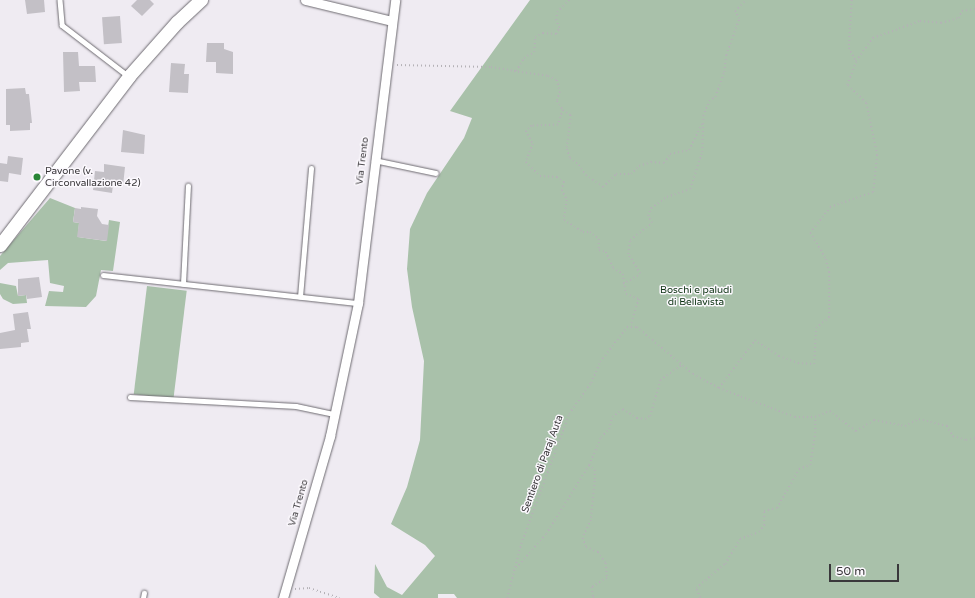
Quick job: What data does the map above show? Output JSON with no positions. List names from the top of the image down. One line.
{"streets":{"street":["Via Trento"],"path":["Sentiero di Paraj Auta"]},"parks":["Boschi e paludi di Bellavista"],"places":["Pavone (v. Circonvallazione 42)"],"scale_bar":"50 m"}
